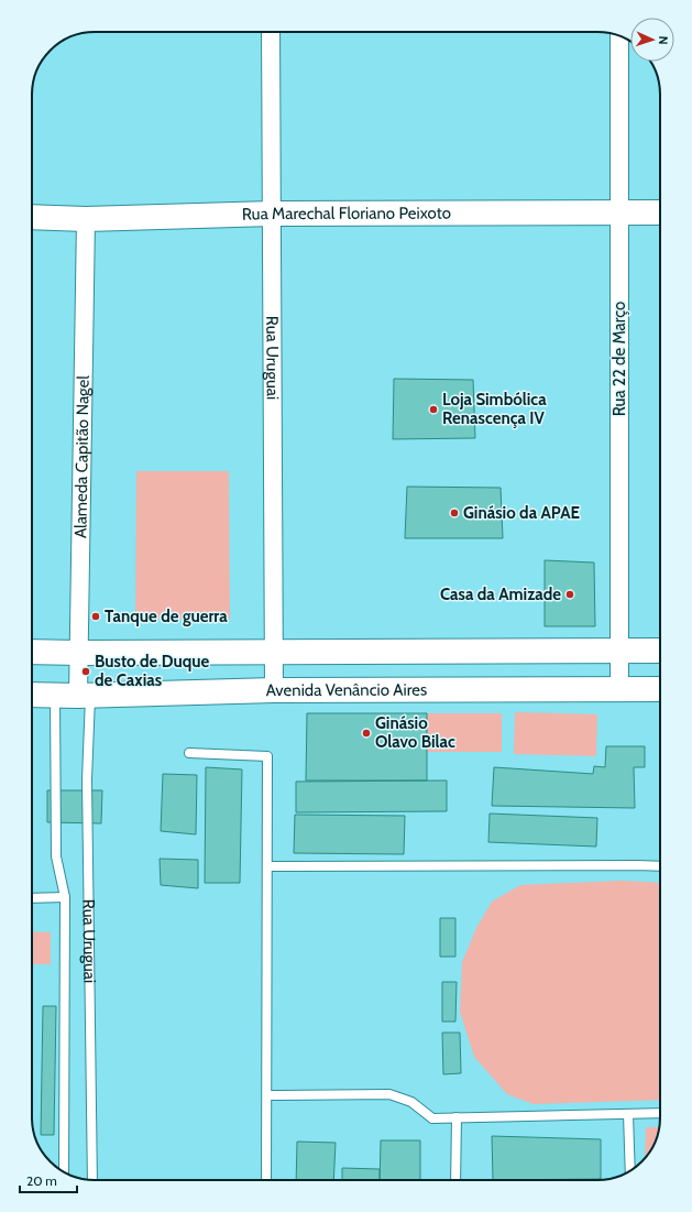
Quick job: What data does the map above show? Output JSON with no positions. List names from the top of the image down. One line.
{"streets":{"main road":["Rua Marechal Floriano Peixoto","Avenida Venâncio Aires"],"street":["Rua Uruguai","Rua 22 de Março","Alameda Capitão Nagel"]},"crossings":[["Rua Marechal Floriano Peixoto","Rua Uruguai"],["Rua Marechal Floriano Peixoto","Rua 22 de Março"],["Rua Marechal Floriano Peixoto","Alameda Capitão Nagel"],["Rua Uruguai","Alameda Capitão Nagel"],["Rua Uruguai","Avenida Venâncio Aires"],["Rua 22 de Março","Avenida Venâncio Aires"],["Alameda Capitão Nagel","Avenida Venâncio Aires"]],"places":["Loja Simbólica Renascença IV","Ginásio da APAE","Casa da Amizade","Tanque de guerra","Busto de Duque de Caxias","Ginásio Olavo Bilac"],"scale_bar":"20 m","north":"right"}
